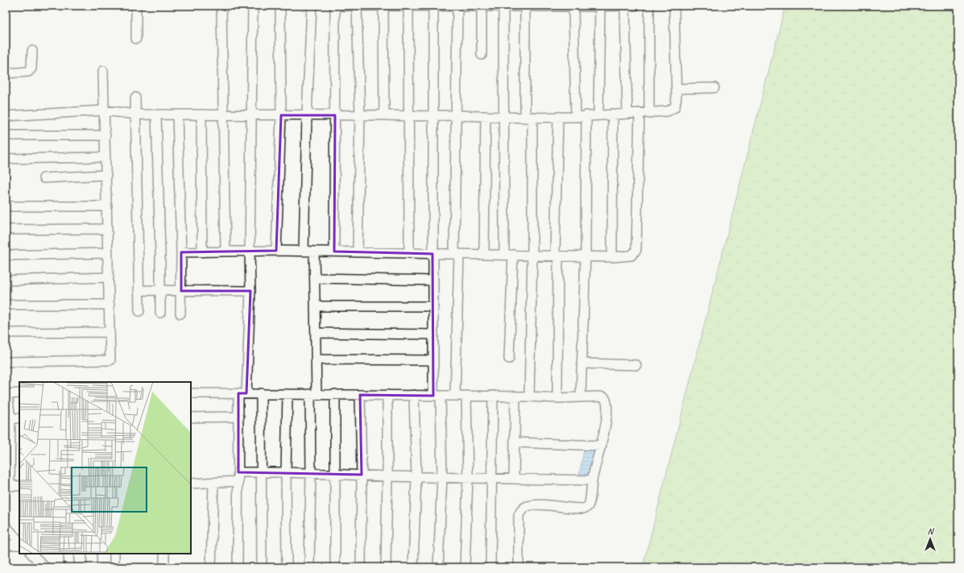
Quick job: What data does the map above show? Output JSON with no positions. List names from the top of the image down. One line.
{"north":"top"}
